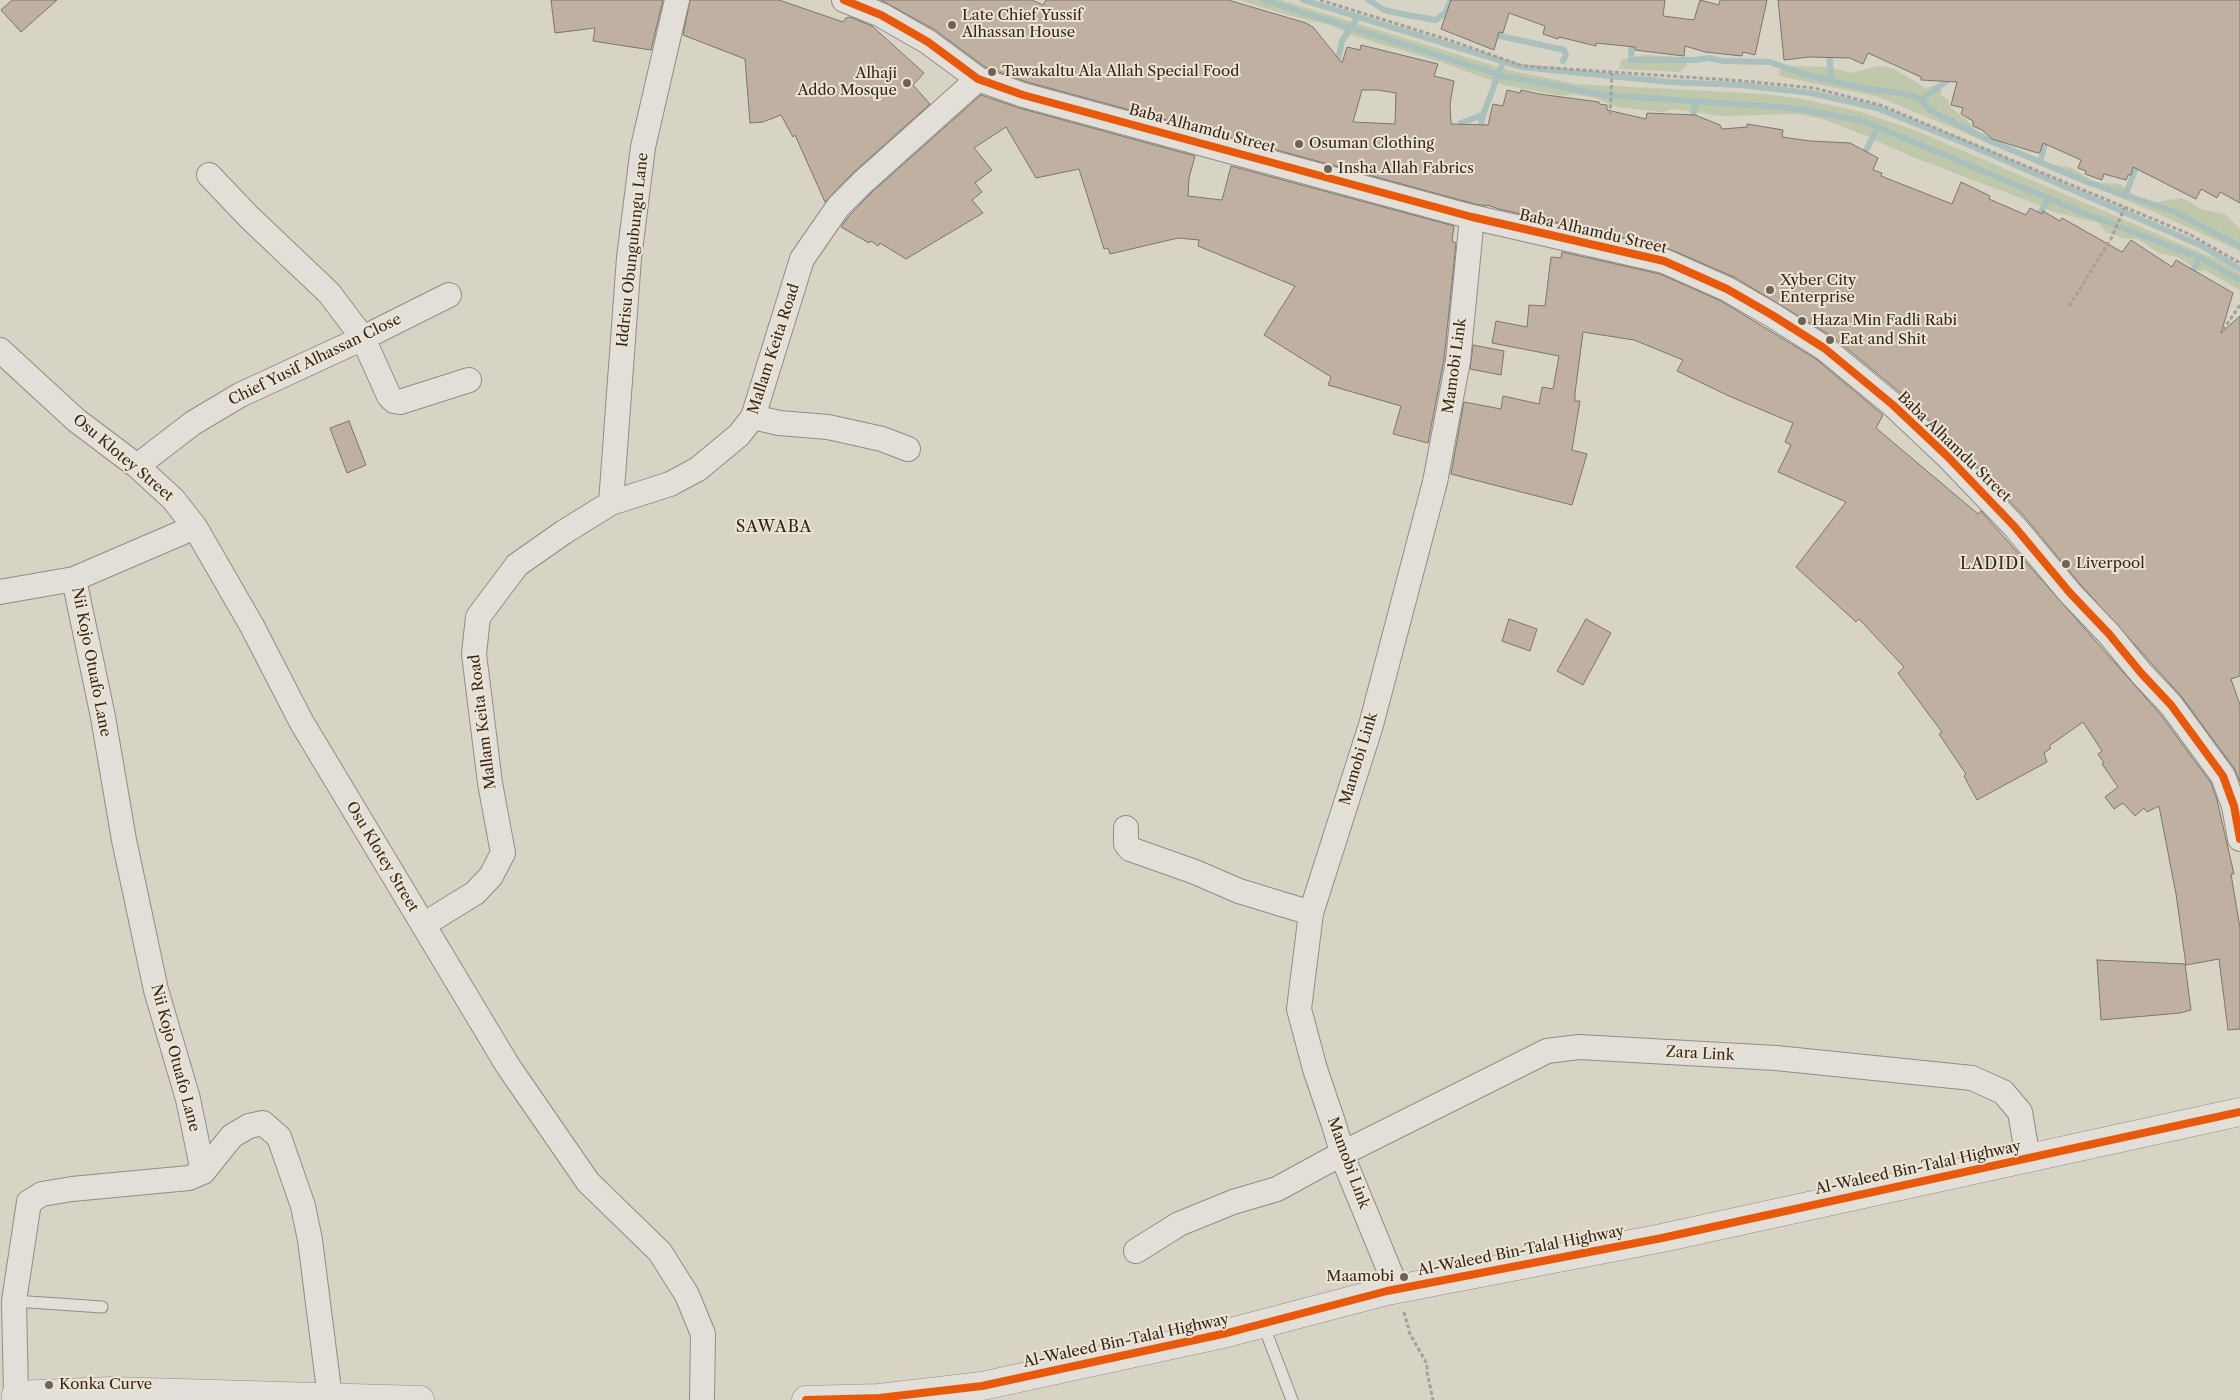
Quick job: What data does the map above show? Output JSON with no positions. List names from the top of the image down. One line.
{"streets":{"street":["Baba Alhamdu Street","Iddrisu Obungubungu Lane","Mallam Keita Road","Chief Yusif Alhassan Close","Mamobi Link","Osu Klotey Street","Nii Kojo Otuafo Lane","Zara Link","Al-Waleed Bin-Talal Highway"]},"crossings":[["Baba Alhamdu Street","Mallam Keita Road"],["Baba Alhamdu Street","Mamobi Link"],["Iddrisu Obungubungu Lane","Mallam Keita Road"],["Mallam Keita Road","Osu Klotey Street"],["Chief Yusif Alhassan Close","Osu Klotey Street"],["Mamobi Link","Zara Link"],["Mamobi Link","Al-Waleed Bin-Talal Highway"],["Zara Link","Al-Waleed Bin-Talal Highway"]],"districts":["SAWABA","LADIDI"],"places":["Late Chief Yussif Alhassan House","Tawakaltu Ala Allah Special Food","Alhaji Addo Mosque","Osuman Clothing","Insha Allah Fabrics","Xyber City Enterprise","Haza Min Fadli Rabi","Eat and Shit","Liverpool","Maamobi","Konka Curve"]}
